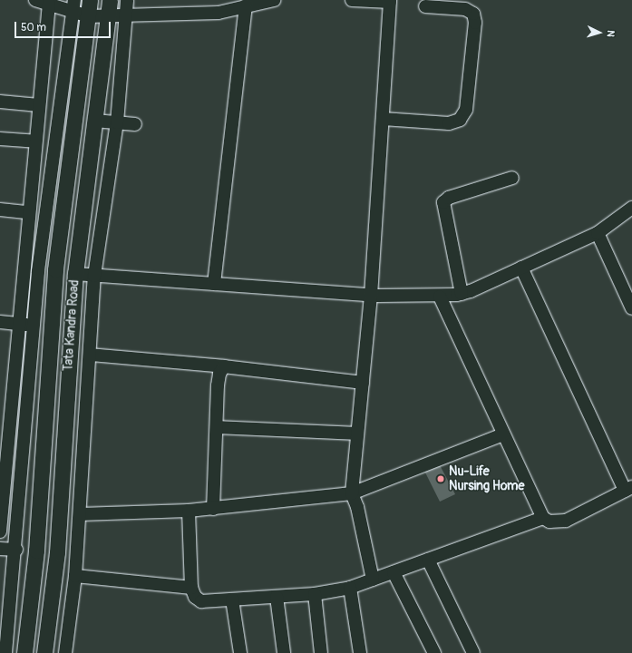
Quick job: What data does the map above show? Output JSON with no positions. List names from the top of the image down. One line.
{"streets":{"main road":["Tata Kandra Road"]},"places":["Nu-Life Nursing Home"],"scale_bar":"50 m","north":"right"}
